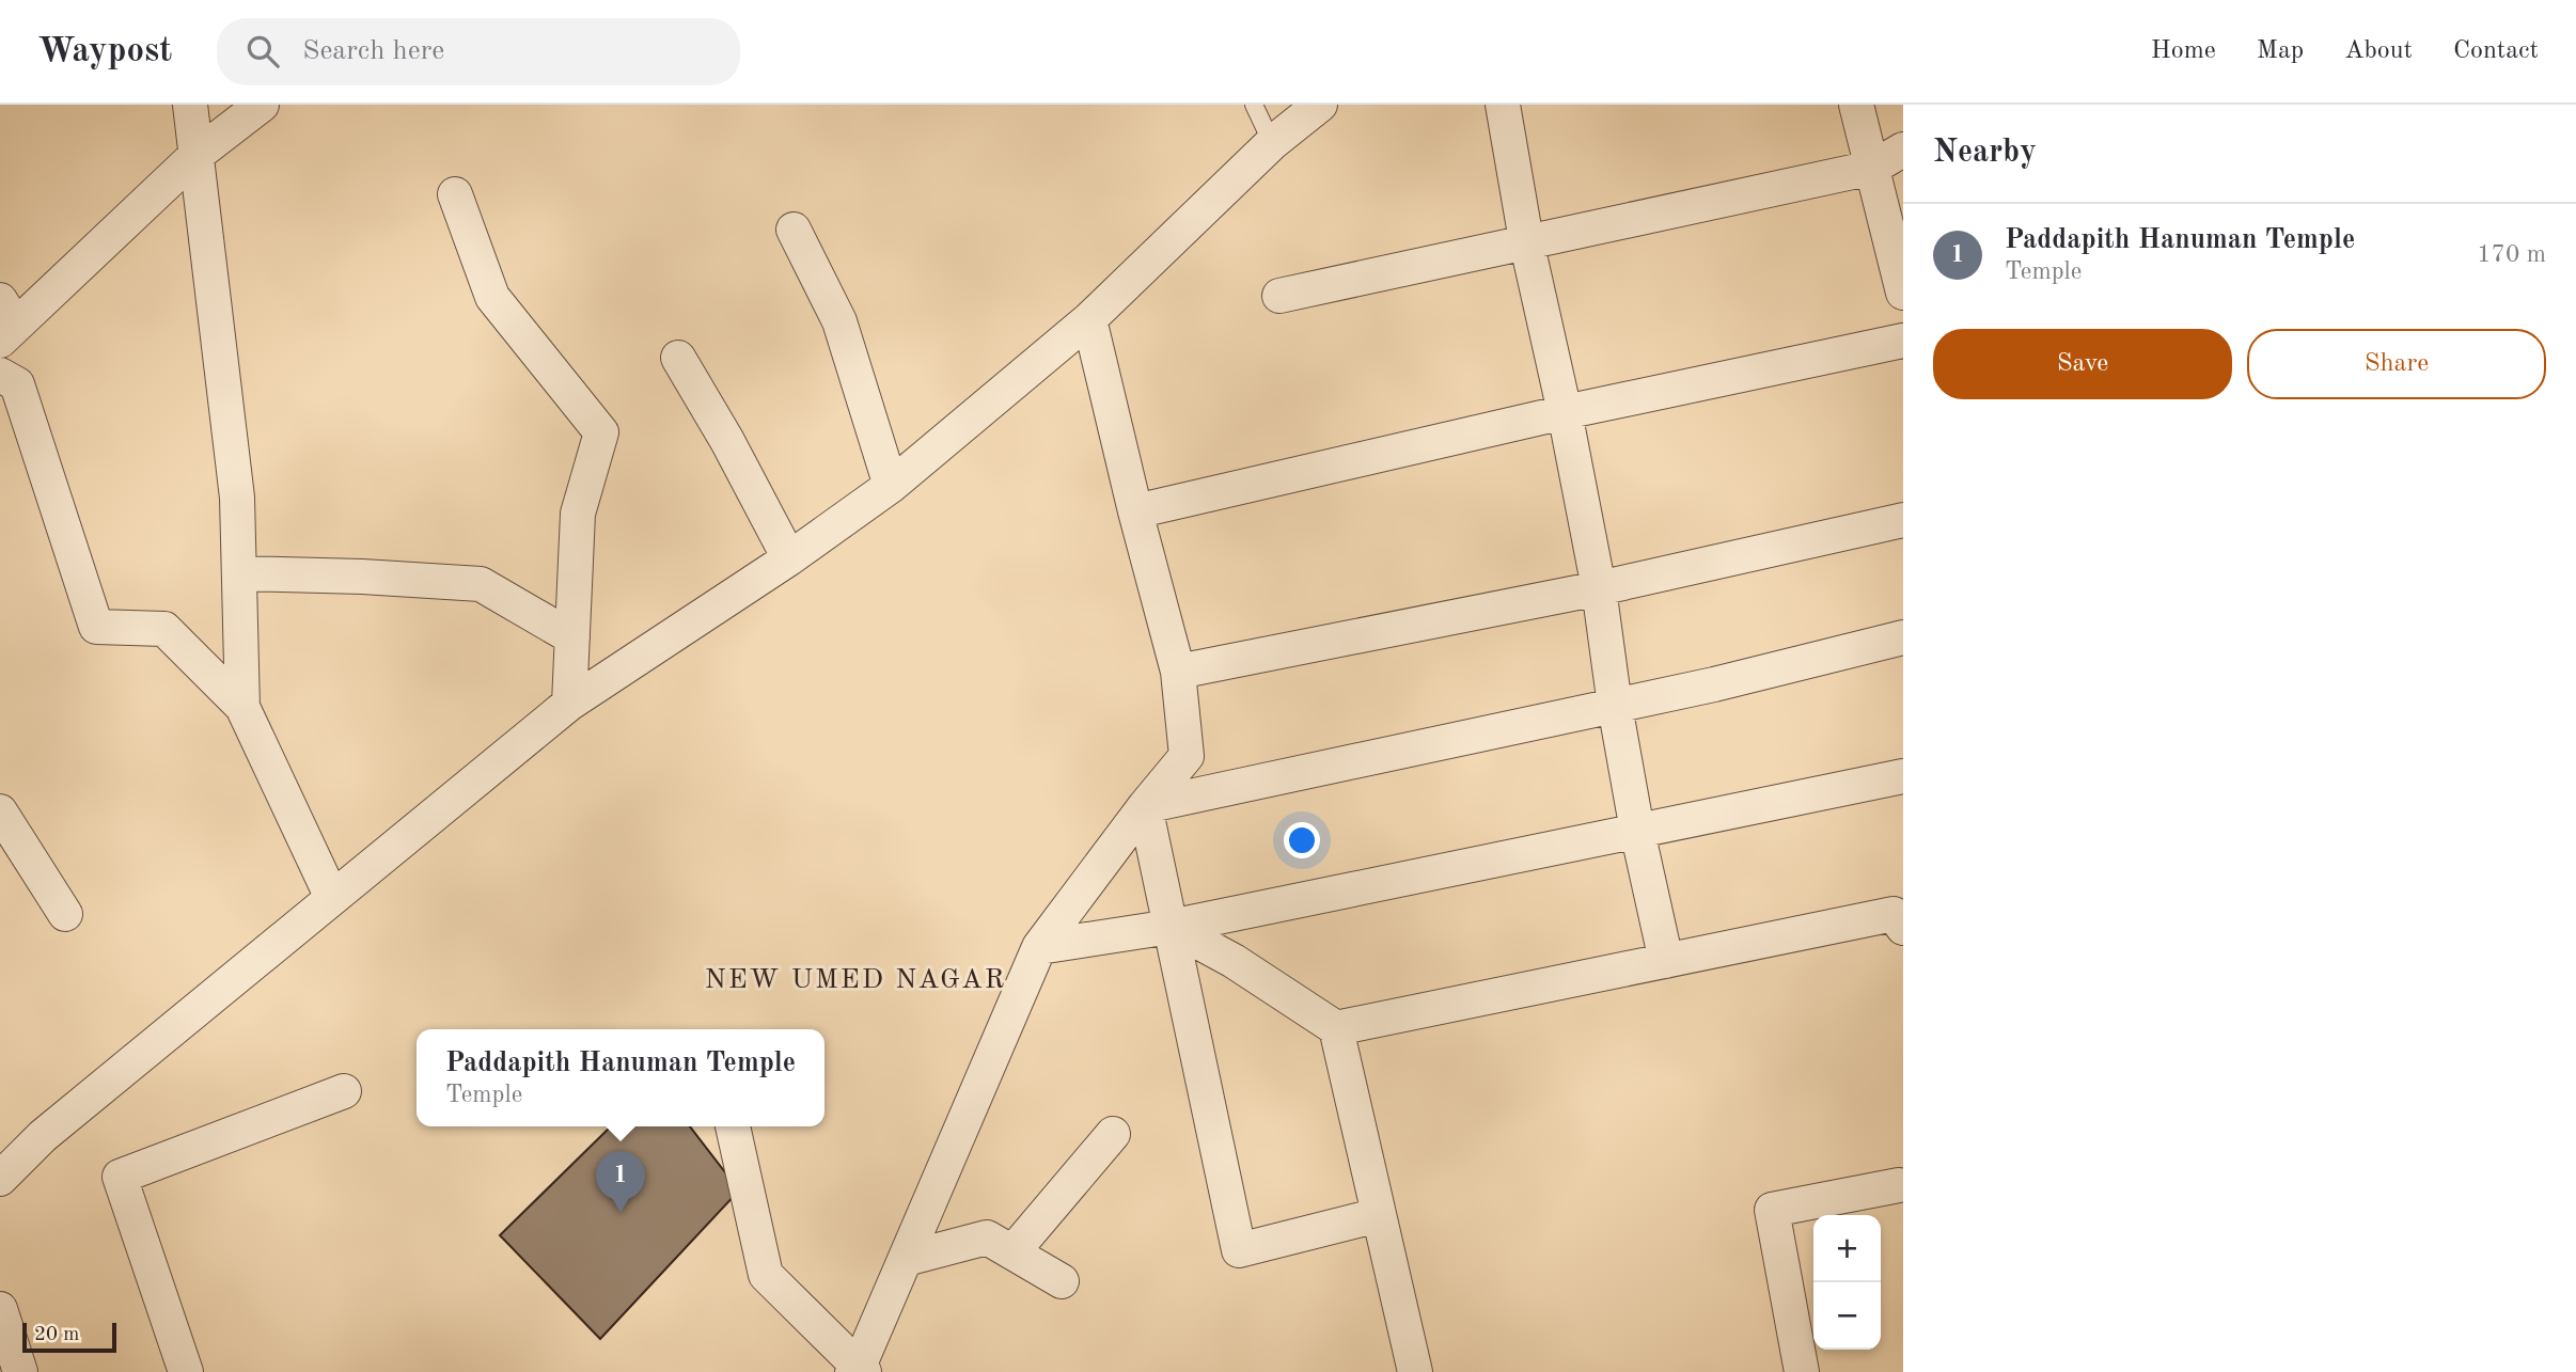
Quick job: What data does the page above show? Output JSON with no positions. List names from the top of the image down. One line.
{"districts":["NEW UMED NAGAR"],"scale_bar":"20 m","page":{"header":"Waypost","search":"Search here","nav":["Home","Map","About","Contact"],"heading":"Nearby","list":[{"mark":"1","name":"Paddapith Hanuman Temple","note":"Temple","value":"170 m"}],"buttons":["Save","Share"],"popup":["Paddapith Hanuman Temple","Temple"],"pins":"1","map_buttons":["+","−"],"scale":"20 m"}}
